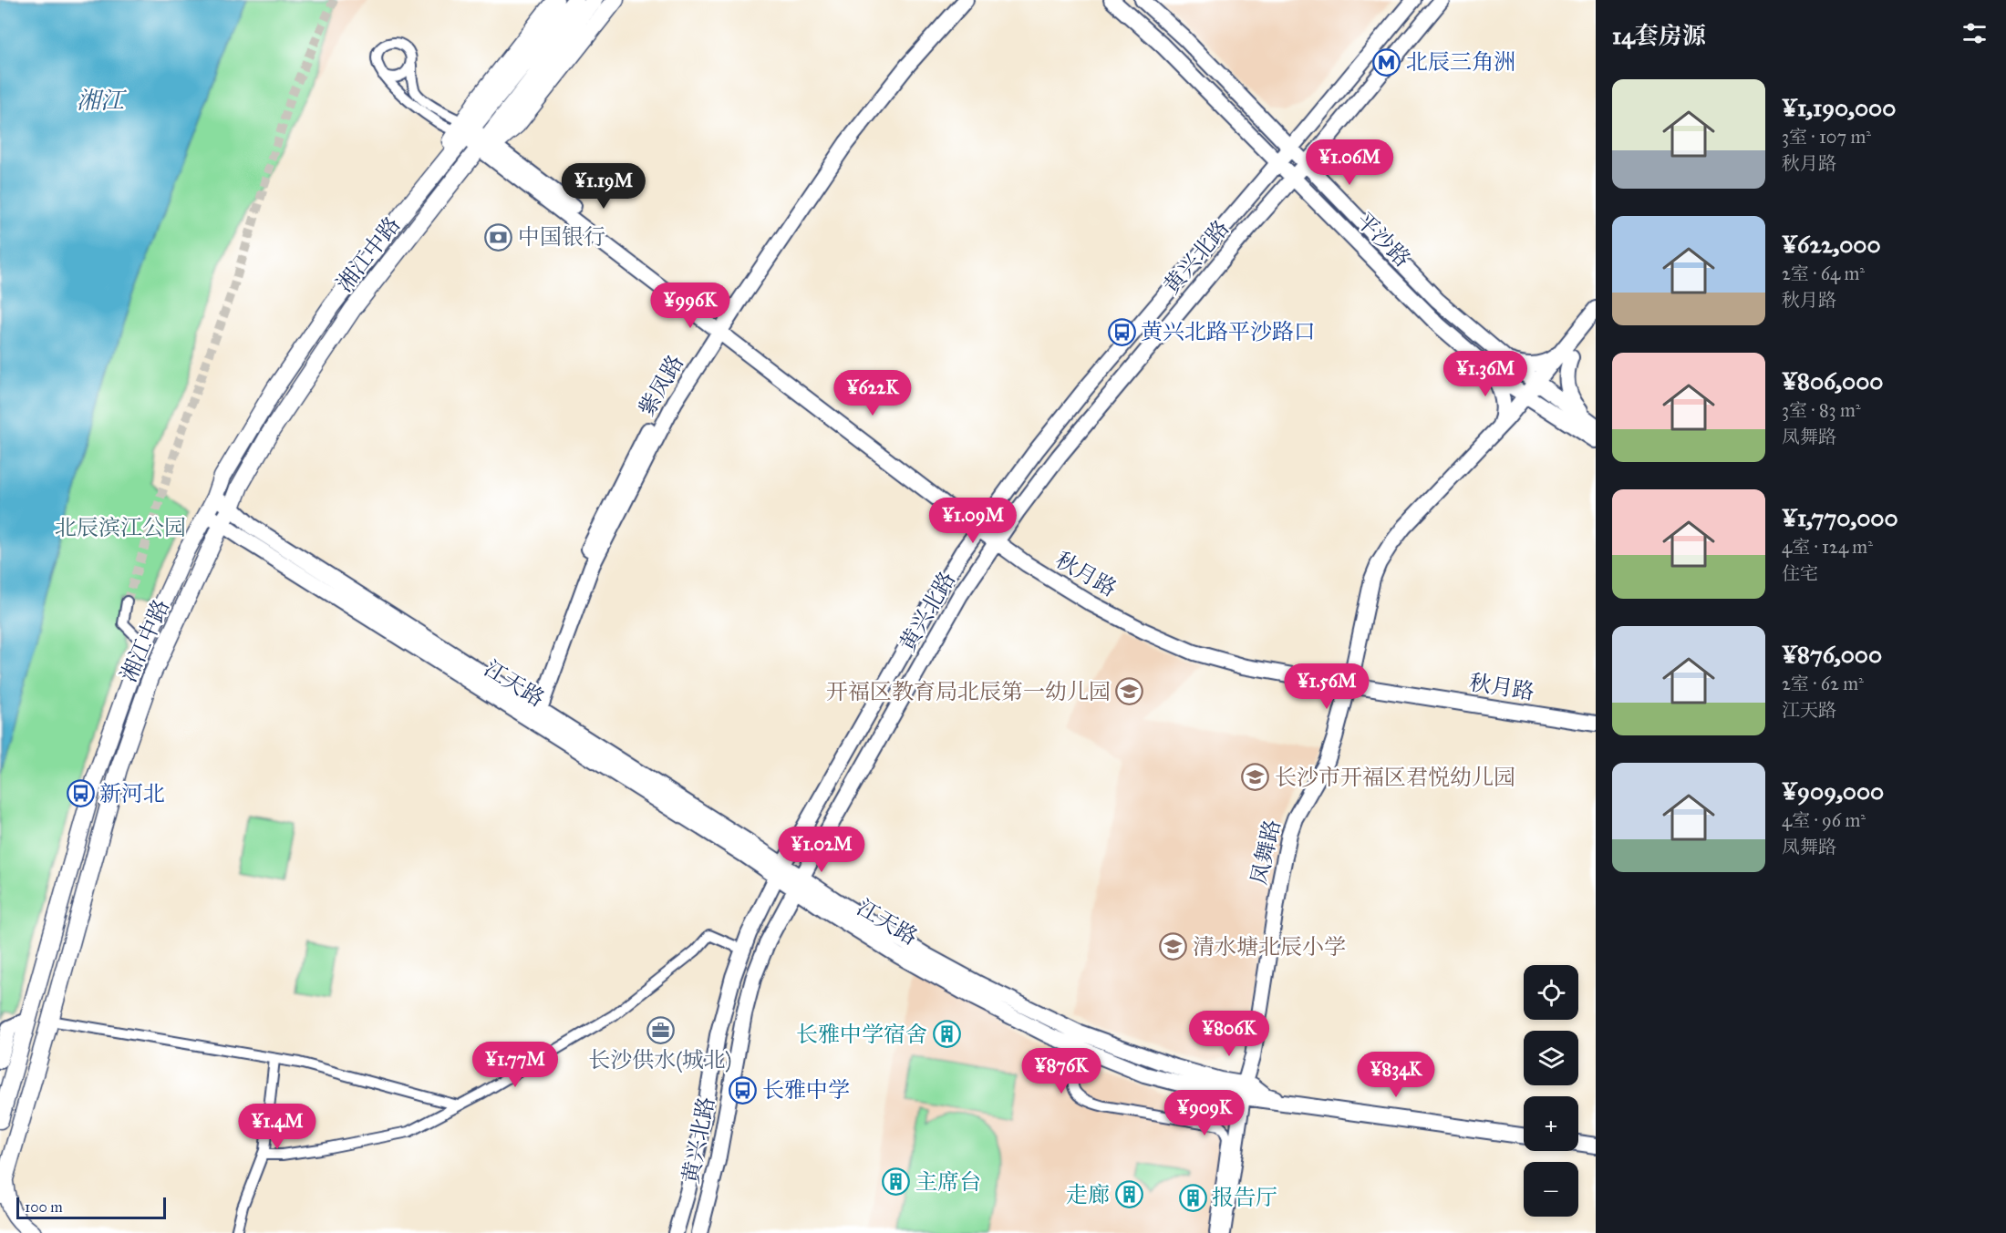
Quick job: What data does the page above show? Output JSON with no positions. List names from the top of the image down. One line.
{"streets":{"main road":["湘江中路"],"street":["平沙路","黄兴北路","紫凤路","秋月路","江天路","凤舞路"]},"crossings":[["平沙路","黄兴北路"],["平沙路","凤舞路"],["湘江中路","秋月路"],["湘江中路","江天路"],["黄兴北路","秋月路"],["黄兴北路","江天路"],["紫凤路","秋月路"],["紫凤路","江天路"],["秋月路","凤舞路"],["江天路","凤舞路"]],"water":["湘江"],"parks":["北辰滨江公园"],"places":{"metro station":["北辰三角洲"],"bank":["中国银行"],"bus stop":["黄兴北路平沙路口","新河北","长雅中学"],"school or university":["开福区教育局北辰第一幼儿园","长沙市开福区君悦幼儿园","清水塘北辰小学"],"office":["长沙供水(城北)"],"building":["长雅中学宿舍","主席台","走廊","报告厅"]},"scale_bar":"100 m","page":{"heading":"14套房源","list":[{"name":"¥1,190,000","note":"3室 · 107 m² · 秋月路"},{"name":"¥622,000","note":"2室 · 64 m² · 秋月路"},{"name":"¥806,000","note":"3室 · 83 m² · 凤舞路"},{"name":"¥1,770,000","note":"4室 · 124 m² · 住宅"},{"name":"¥876,000","note":"2室 · 62 m² · 江天路"},{"name":"¥909,000","note":"4室 · 96 m² · 凤舞路"}],"price":["¥1.06M","¥1.19M","¥996K","¥1.36M","¥622K","¥1.09M","¥1.56M","¥1.02M","¥806K","¥1.77M","¥876K","¥834K","¥909K","¥1.4M"],"map_buttons":["+","−"],"scale":"100 m"}}
